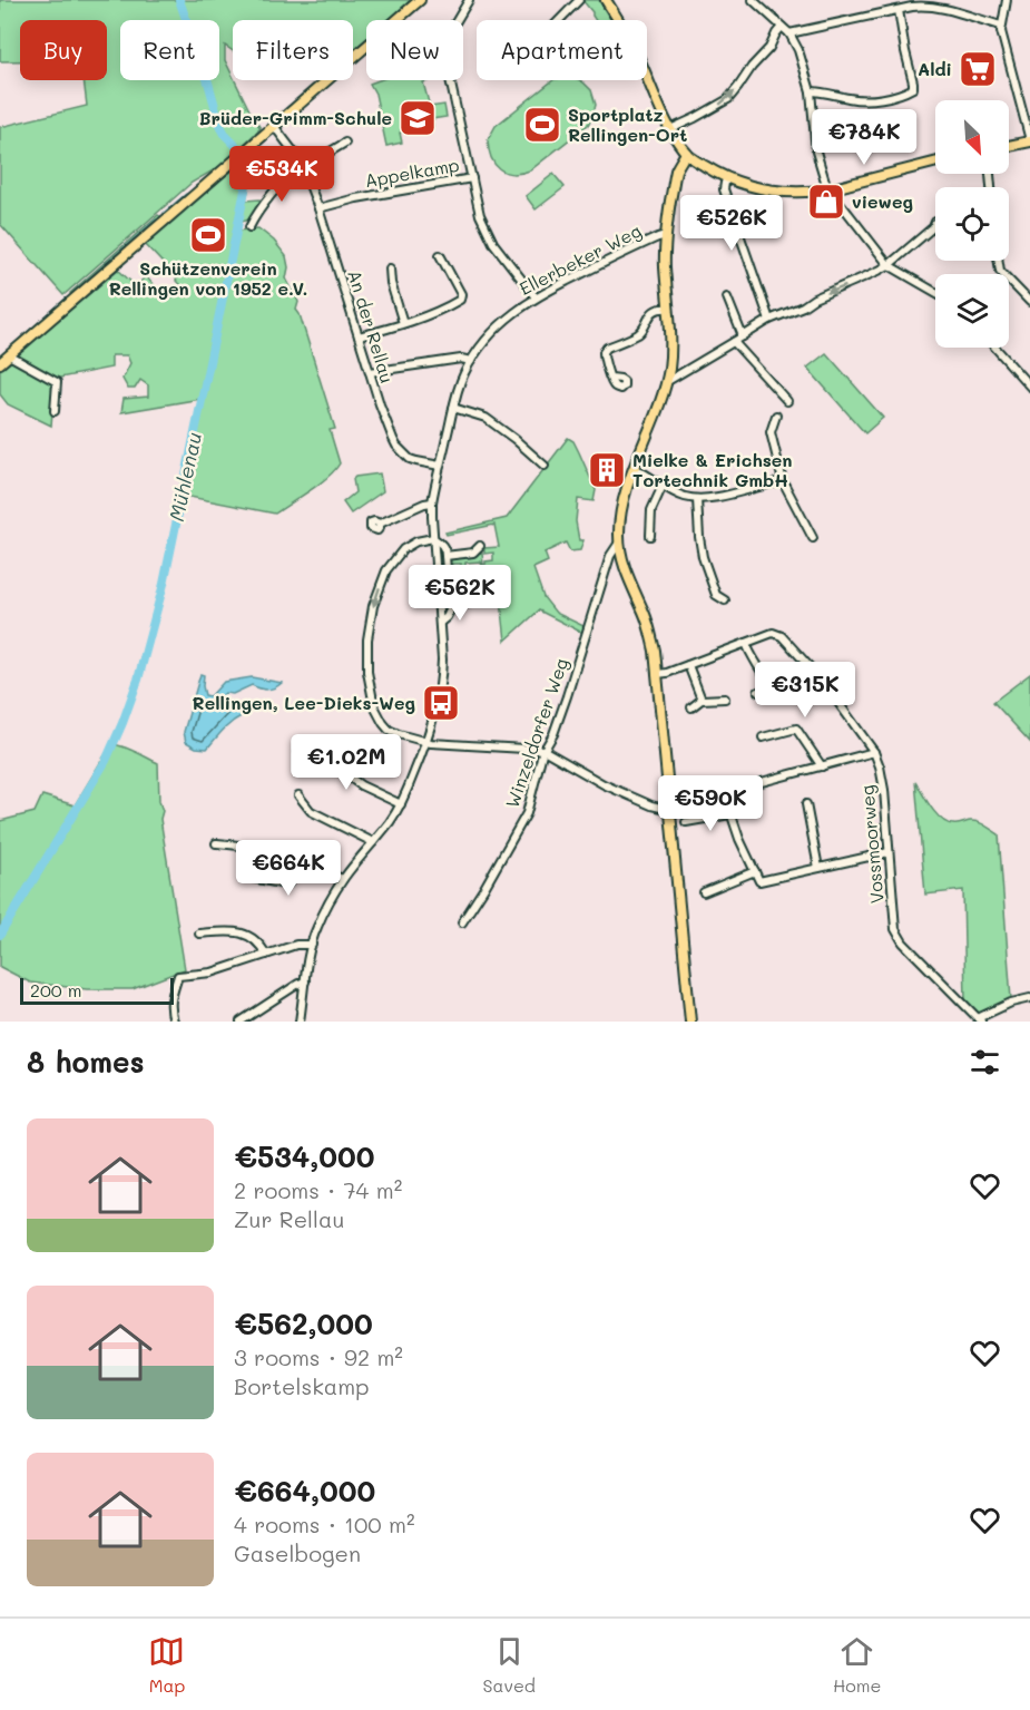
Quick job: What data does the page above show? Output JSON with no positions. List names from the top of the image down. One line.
{"streets":{"street":["Appelkamp","Ellerbeker Weg","An der Rellau","Winzeldorfer Weg","Vossmoorweg"]},"crossings":[["Appelkamp","An der Rellau"],["Ellerbeker Weg","An der Rellau"]],"water":["Mühlenau"],"places":{"supermarket":["Aldi"],"school or university":["Brüder-Grimm-Schule"],"sports":["Sportplatz Rellingen-Ort","Schützenverein Rellingen von 1952 e.V."],"shop":["vieweg"],"building":["Mielke & Erichsen Tortechnik GmbH"],"bus stop":["Rellingen, Lee-Dieks-Weg"]},"scale_bar":"200 m","north":"bottom right","page":{"chip":["Buy","Rent","Filters","New","Apartment"],"price":["€784K","€534K","€526K","€562K","€315K","€1.02M","€590K","€664K"],"scale":"200 m","heading":"8 homes","list":[{"name":"€534,000","note":"2 rooms · 74 m² · Zur Rellau"},{"name":"€562,000","note":"3 rooms · 92 m² · Bortelskamp"},{"name":"€664,000","note":"4 rooms · 100 m² · Gaselbogen"}],"tabs":["Map","Saved","Home"]}}
